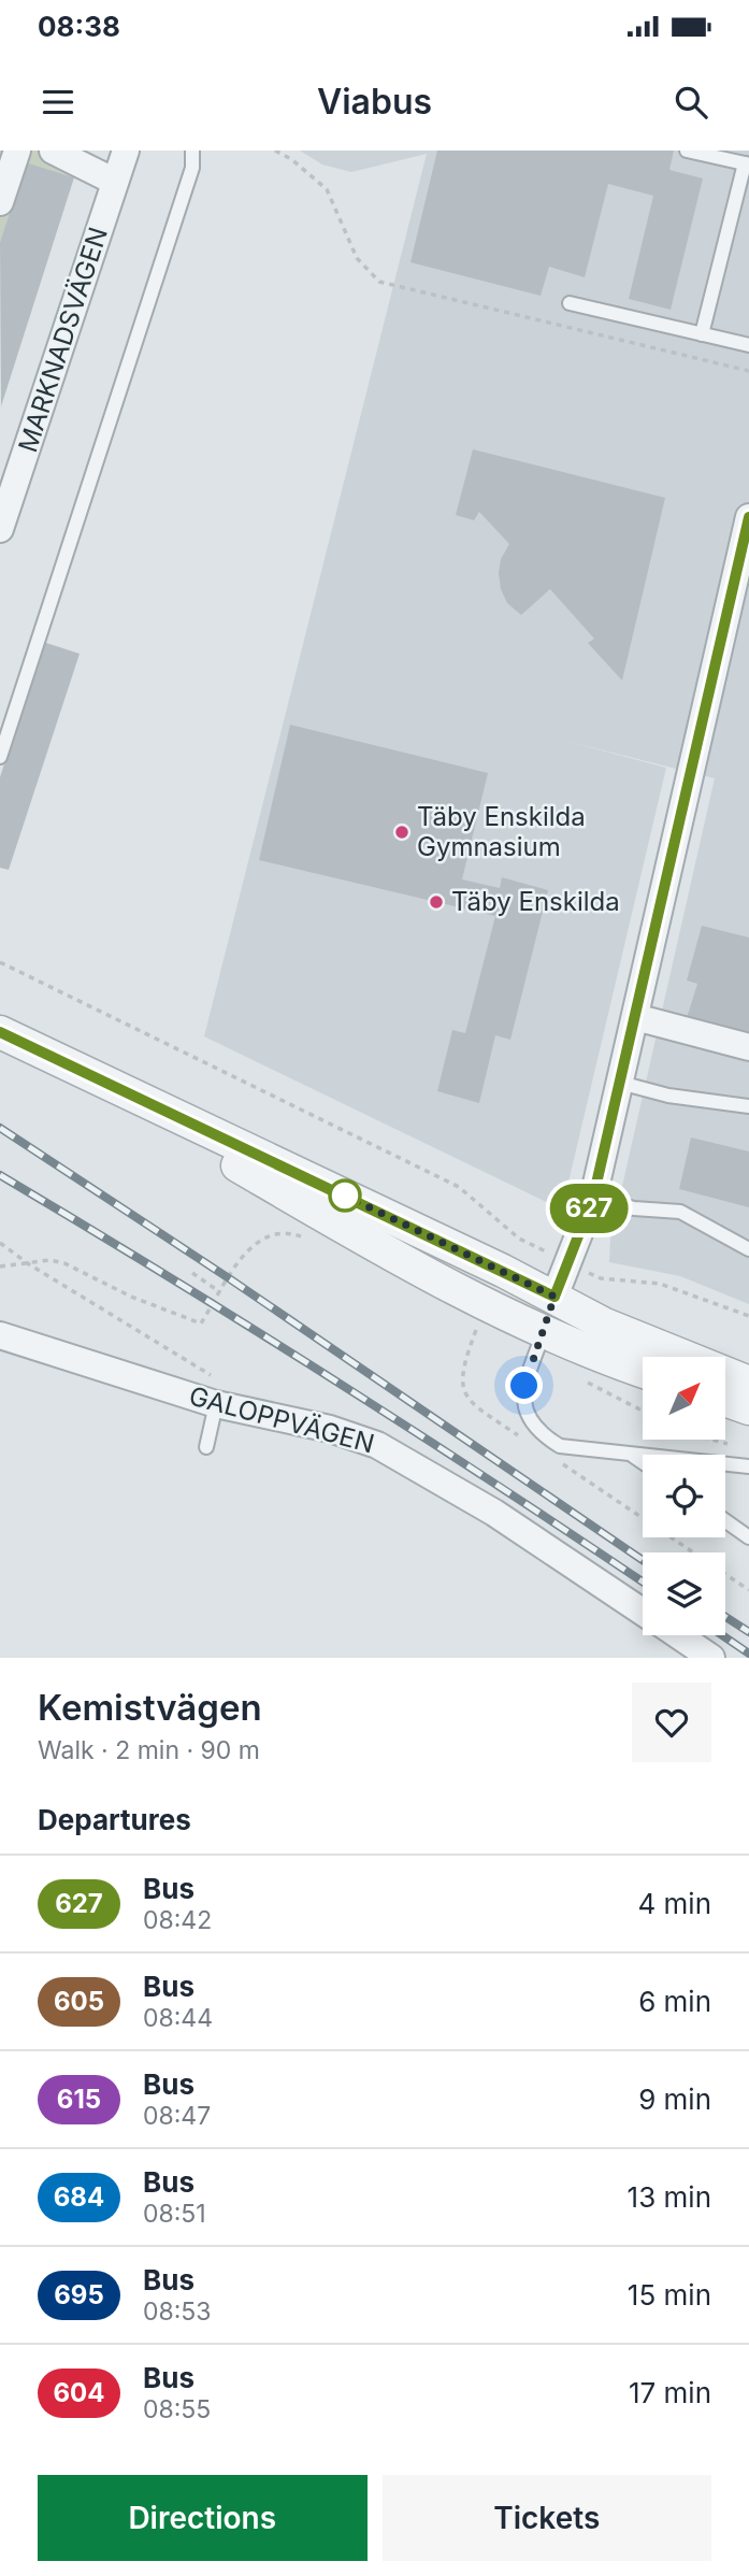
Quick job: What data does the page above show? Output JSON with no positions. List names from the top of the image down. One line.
{"streets":{"street":["MARKNADSVÄGEN","GALOPPVÄGEN"]},"places":["Täby Enskilda Gymnasium","Täby Enskilda"],"lines":["bus line 627"],"north":"top right","page":{"status":"08:38","header":"Viabus","on_map":"627","heading":[["Kemistvägen","Walk · 2 min · 90 m"],"Departures"],"list":[{"mark":"627","name":"Bus","note":"08:42","value":"4 min"},{"mark":"605","name":"Bus","note":"08:44","value":"6 min"},{"mark":"615","name":"Bus","note":"08:47","value":"9 min"},{"mark":"684","name":"Bus","note":"08:51","value":"13 min"},{"mark":"695","name":"Bus","note":"08:53","value":"15 min"},{"mark":"604","name":"Bus","note":"08:55","value":"17 min"}],"buttons":["Directions","Tickets"]}}
